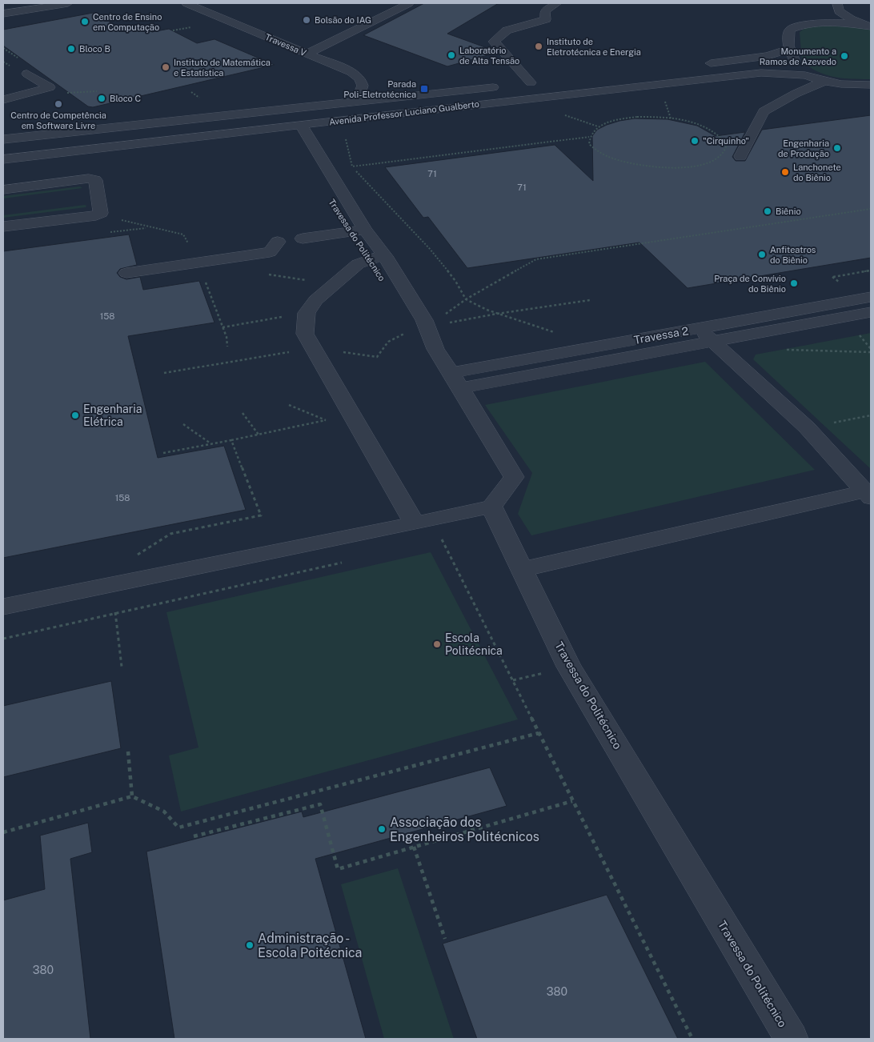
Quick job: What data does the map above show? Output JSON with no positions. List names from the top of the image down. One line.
{"streets":{"street":["Travessa V","Avenida Professor Luciano Gualberto","Travessa do Politécnico","Travessa 2"]},"crossings":[["Travessa V","Avenida Professor Luciano Gualberto"],["Avenida Professor Luciano Gualberto","Travessa do Politécnico"],["Travessa do Politécnico","Travessa 2"]],"places":{"other":["Bolsão do IAG","Centro de Ensino em Computação","Instituto de Eletrotécnica e Energia","Bloco B","Laboratório de Alta Tensão","Monumento a Ramos de Azevedo","Instituto de Matemática e Estatística","Bloco C","Centro de Competência em Software Livre","\"Cirquinho\"","Engenharia de Produção","Lanchonete do Biênio","Biênio","Anfiteatros do Biênio","Praça de Convívio do Biênio","Engenharia Elétrica","Escola Politécnica","Associação dos Engenheiros Politécnicos","Administração - Escola Poitécnica"],"transit":["Parada Poli-Eletrotécnica"]},"house_numbers":["71","71","158","158","380","380"]}
